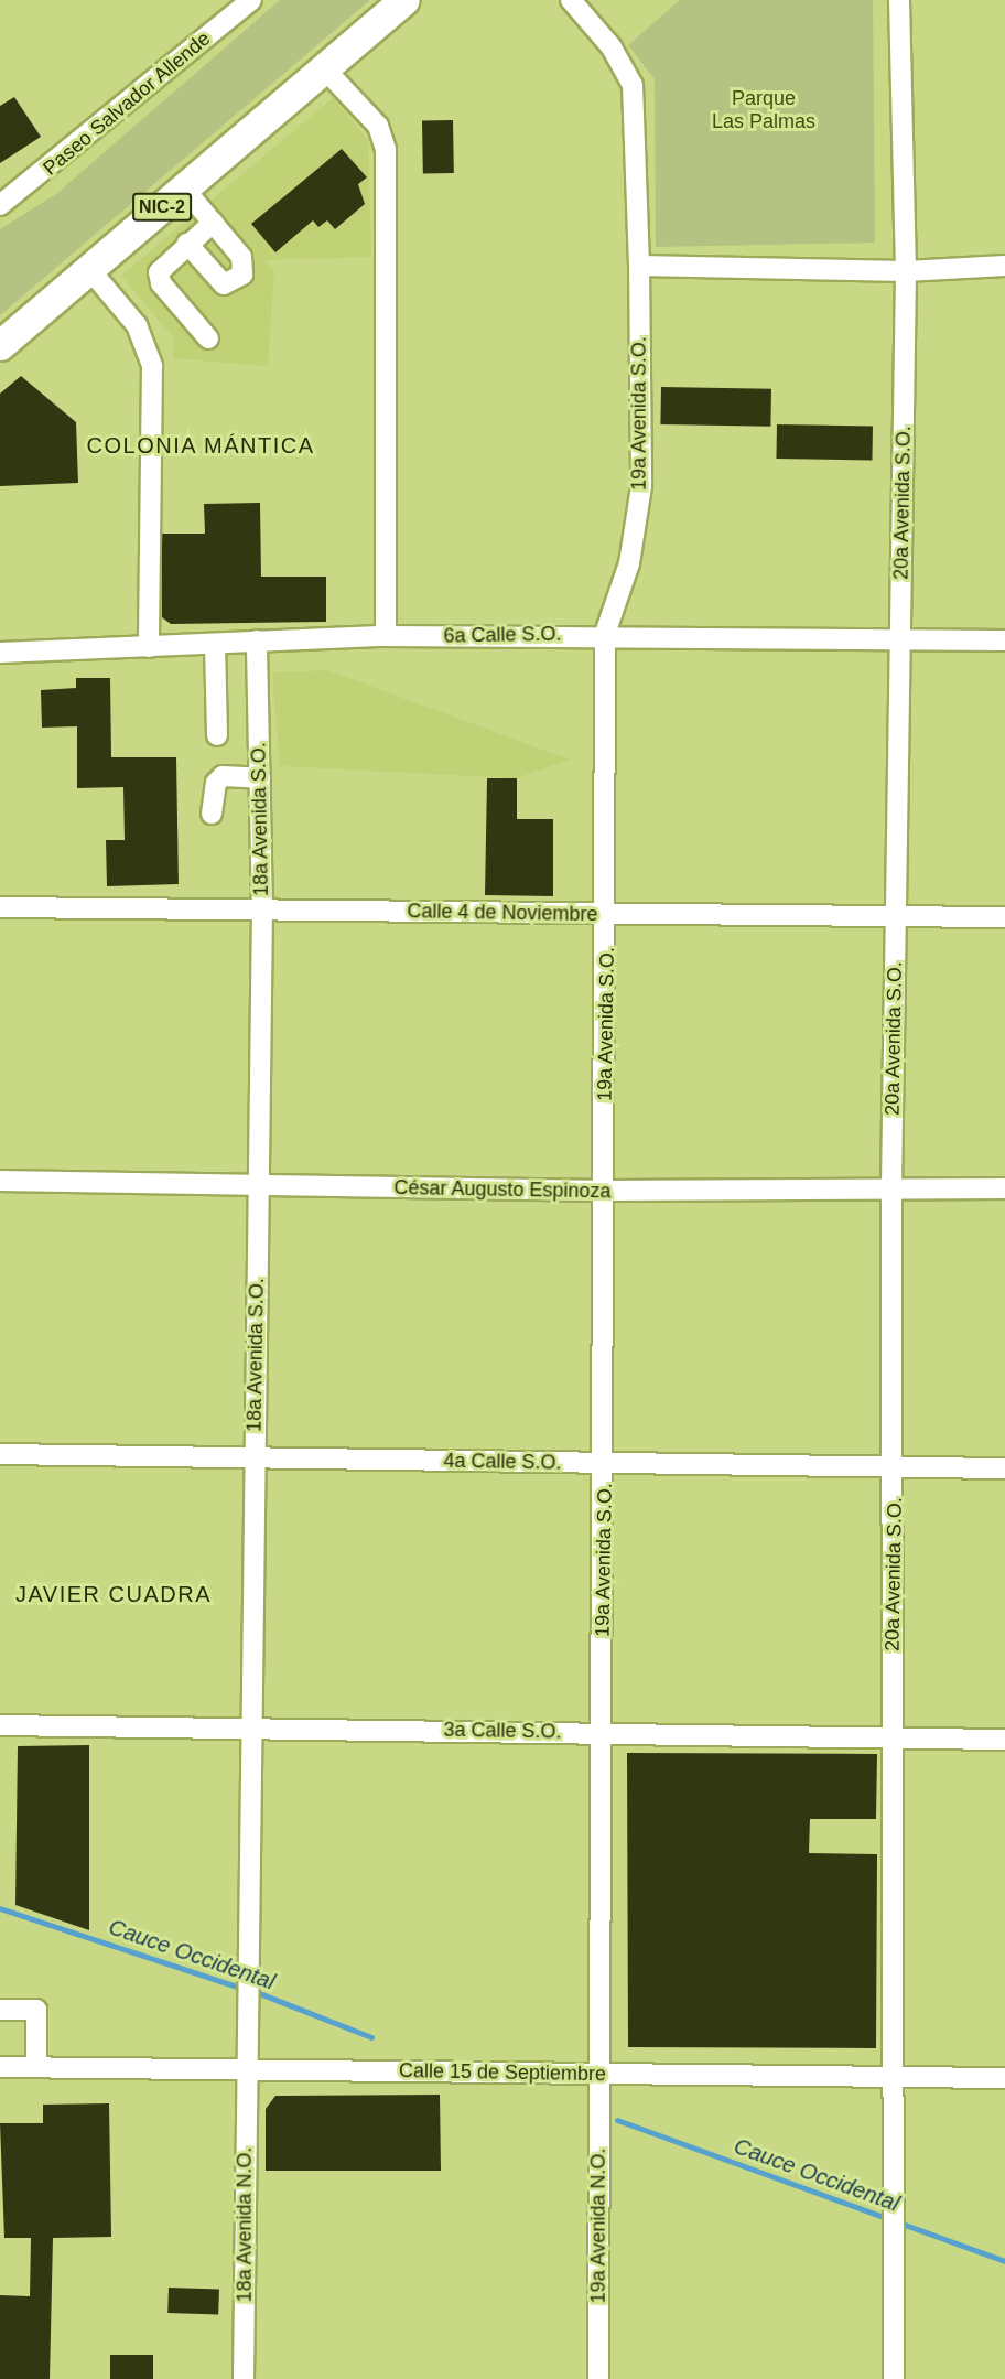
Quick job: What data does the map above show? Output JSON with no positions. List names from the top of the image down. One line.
{"streets":{"highway":["NIC-2"],"street":["Paseo Salvador Allende","19a Avenida S.O.","20a Avenida S.O.","6a Calle S.O.","18a Avenida S.O.","Calle 4 de Noviembre","César Augusto Espinoza","4a Calle S.O.","3a Calle S.O.","Calle 15 de Septiembre","18a Avenida N.O.","19a Avenida N.O."]},"crossings":[["19a Avenida S.O.","6a Calle S.O."],["19a Avenida S.O.","Calle 4 de Noviembre"],["19a Avenida S.O.","César Augusto Espinoza"],["19a Avenida S.O.","4a Calle S.O."],["19a Avenida S.O.","3a Calle S.O."],["19a Avenida S.O.","Calle 15 de Septiembre"],["19a Avenida S.O.","19a Avenida N.O."],["20a Avenida S.O.","6a Calle S.O."],["20a Avenida S.O.","Calle 4 de Noviembre"],["20a Avenida S.O.","César Augusto Espinoza"],["20a Avenida S.O.","4a Calle S.O."],["20a Avenida S.O.","3a Calle S.O."],["20a Avenida S.O.","Calle 15 de Septiembre"],["6a Calle S.O.","18a Avenida S.O."],["18a Avenida S.O.","Calle 4 de Noviembre"],["18a Avenida S.O.","César Augusto Espinoza"],["18a Avenida S.O.","4a Calle S.O."],["18a Avenida S.O.","3a Calle S.O."],["18a Avenida S.O.","Calle 15 de Septiembre"],["18a Avenida S.O.","18a Avenida N.O."],["Calle 15 de Septiembre","18a Avenida N.O."],["Calle 15 de Septiembre","19a Avenida N.O."]],"districts":["COLONIA MÁNTICA","JAVIER CUADRA"],"water":["Cauce Occidental"],"parks":["Parque Las Palmas"]}
